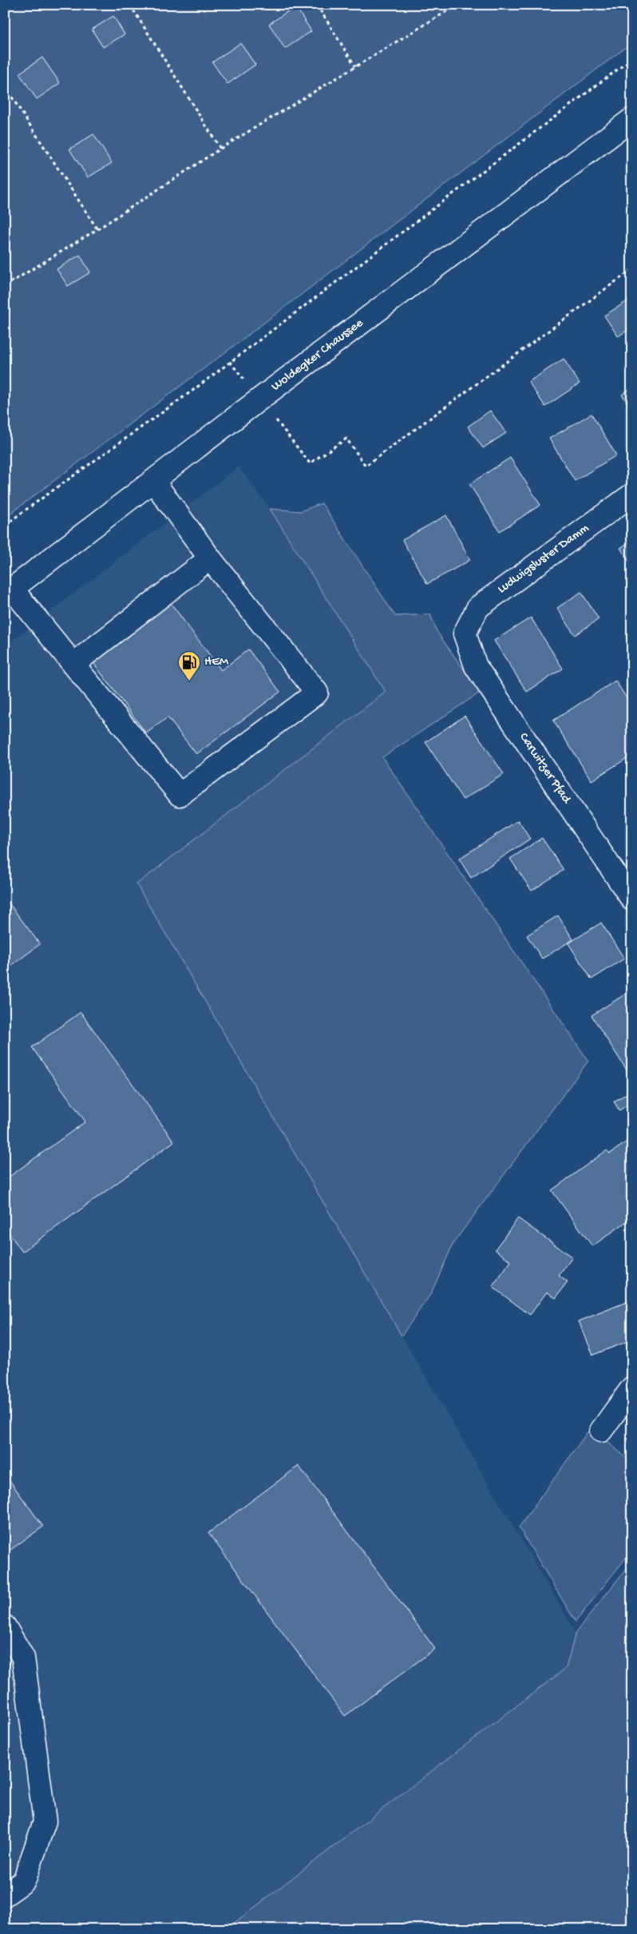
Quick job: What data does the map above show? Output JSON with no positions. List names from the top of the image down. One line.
{"streets":{"main road":["Woldegker Chaussee","Ludwigsluster Damm","Carwitzer Pfad"]},"crossings":[["Ludwigsluster Damm","Carwitzer Pfad"]],"places":{"fuel station":["HEM"]}}
